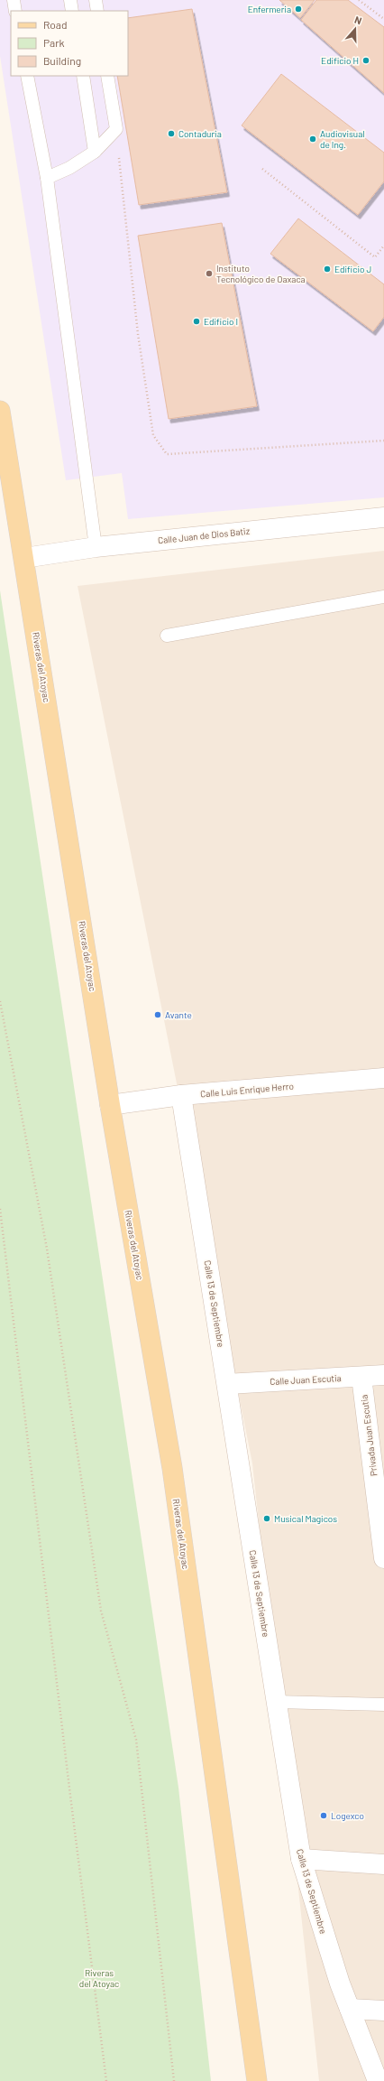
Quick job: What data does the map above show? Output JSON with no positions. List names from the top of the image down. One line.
{"streets":{"main road":["Riveras del Atoyac"],"street":["Calle Juan de Dios Batiz","Calle Luis Enrique Herro","Calle 13 de Septiembre","Calle Juan Escutia","Privada Juan Escutia"]},"crossings":[["Calle Juan de Dios Batiz","Riveras del Atoyac"],["Riveras del Atoyac","Calle Luis Enrique Herro"],["Calle Luis Enrique Herro","Calle 13 de Septiembre"],["Calle 13 de Septiembre","Calle Juan Escutia"],["Calle Juan Escutia","Privada Juan Escutia"]],"parks":["Riveras del Atoyac"],"places":["Enfermeria","Edificio H","Contaduria","Audiovisual de Ing.","Edificio J","Instituto Tecnológico de Oaxaca","Edificio I","Avante","Musical Magicos","Logexco"],"legend":["Road","Park","Building"],"north":"top"}
